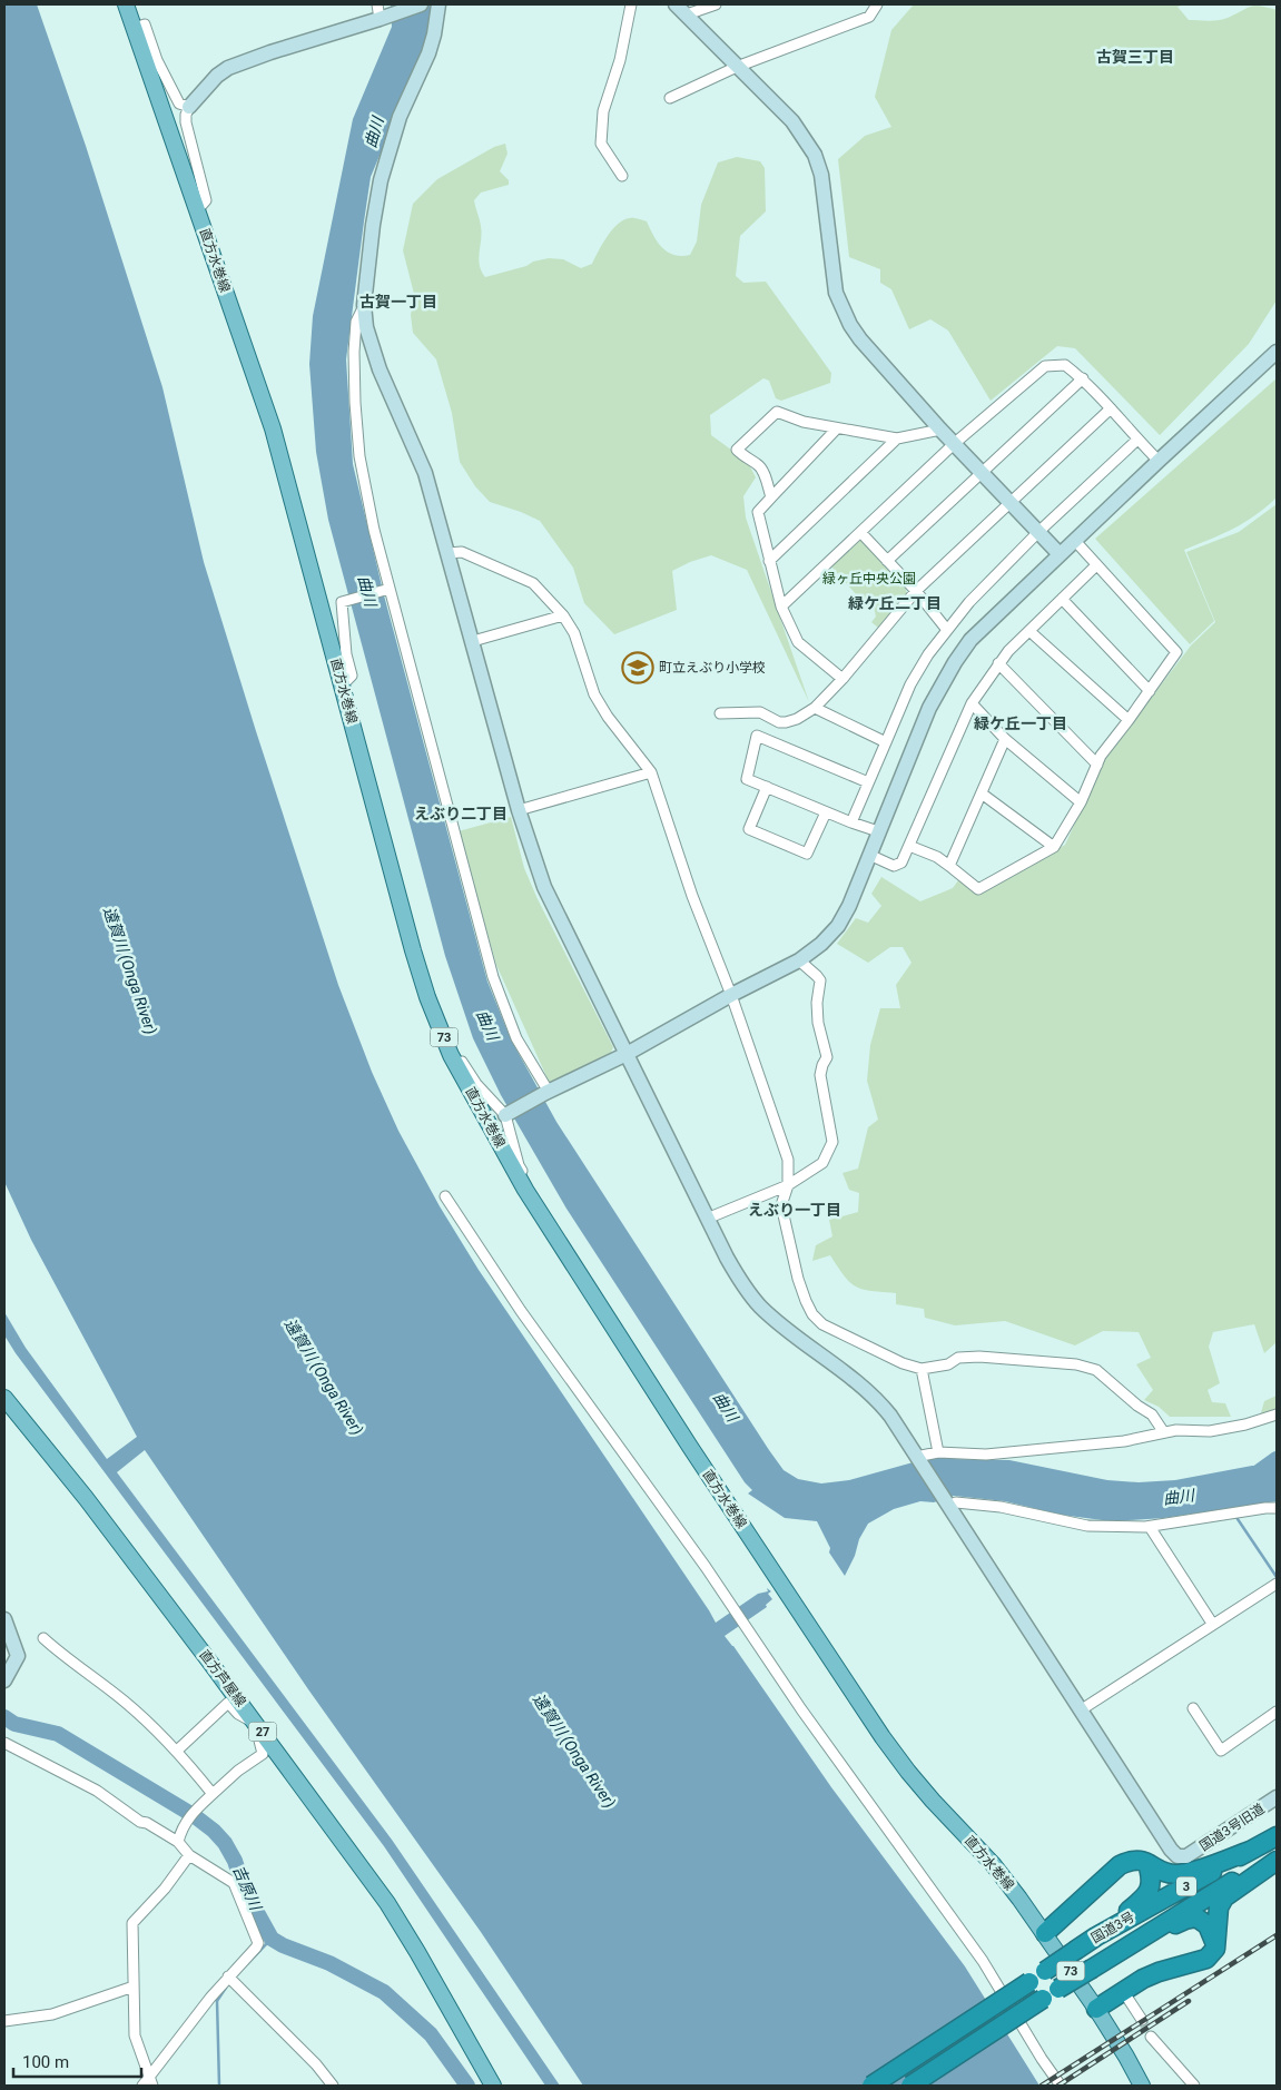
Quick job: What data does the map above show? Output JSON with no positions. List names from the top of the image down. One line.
{"streets":{"highway":["3","国道3号"],"main road":["直方水巻線","73","直方芦屋線","27"],"street":["国道3号旧道"]},"districts":["古賀三丁目","古賀一丁目","緑ケ丘二丁目","緑ケ丘一丁目","えぶり二丁目","えぶり一丁目"],"water":["曲川","遠賀川 (Onga River)","吉原川"],"parks":["緑ヶ丘中央公園"],"places":{"school or university":["町立えぶり小学校"]},"scale_bar":"100 m"}
